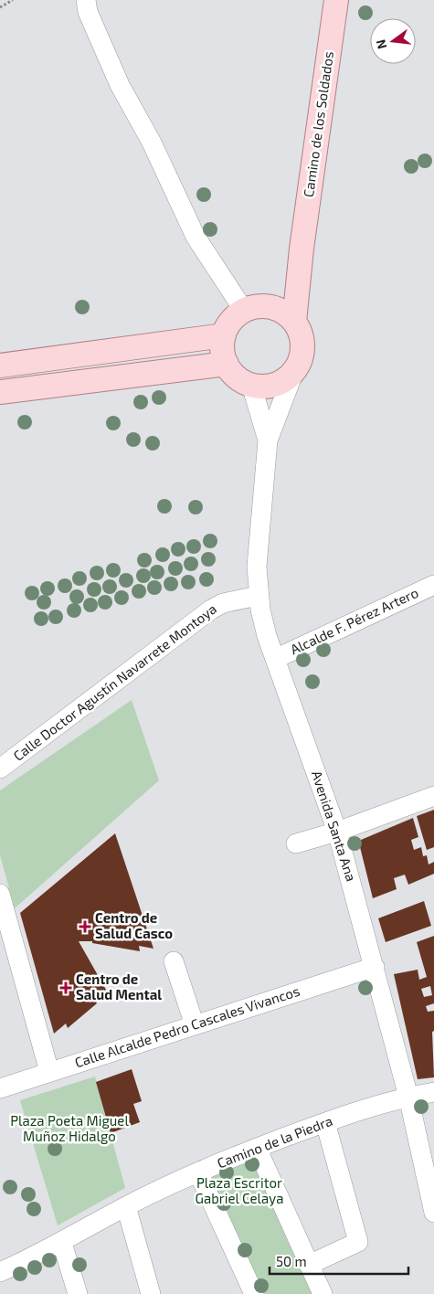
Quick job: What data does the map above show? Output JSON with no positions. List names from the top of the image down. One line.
{"streets":{"main road":["Camino de los Soldados"],"street":["Alcalde F. Pérez Artero","Calle Doctor Agustín Navarrete Montoya","Avenida Santa Ana","Calle Alcalde Pedro Cascales Vivancos","Camino de la Piedra"]},"crossings":[["Alcalde F. Pérez Artero","Avenida Santa Ana"],["Calle Doctor Agustín Navarrete Montoya","Avenida Santa Ana"],["Avenida Santa Ana","Calle Alcalde Pedro Cascales Vivancos"],["Avenida Santa Ana","Camino de la Piedra"]],"parks":["Plaza Poeta Miguel Muñoz Hidalgo","Plaza Escritor Gabriel Celaya"],"places":{"health":["Centro de Salud Casco","Centro de Salud Mental"]},"scale_bar":"50 m","north":"left"}
